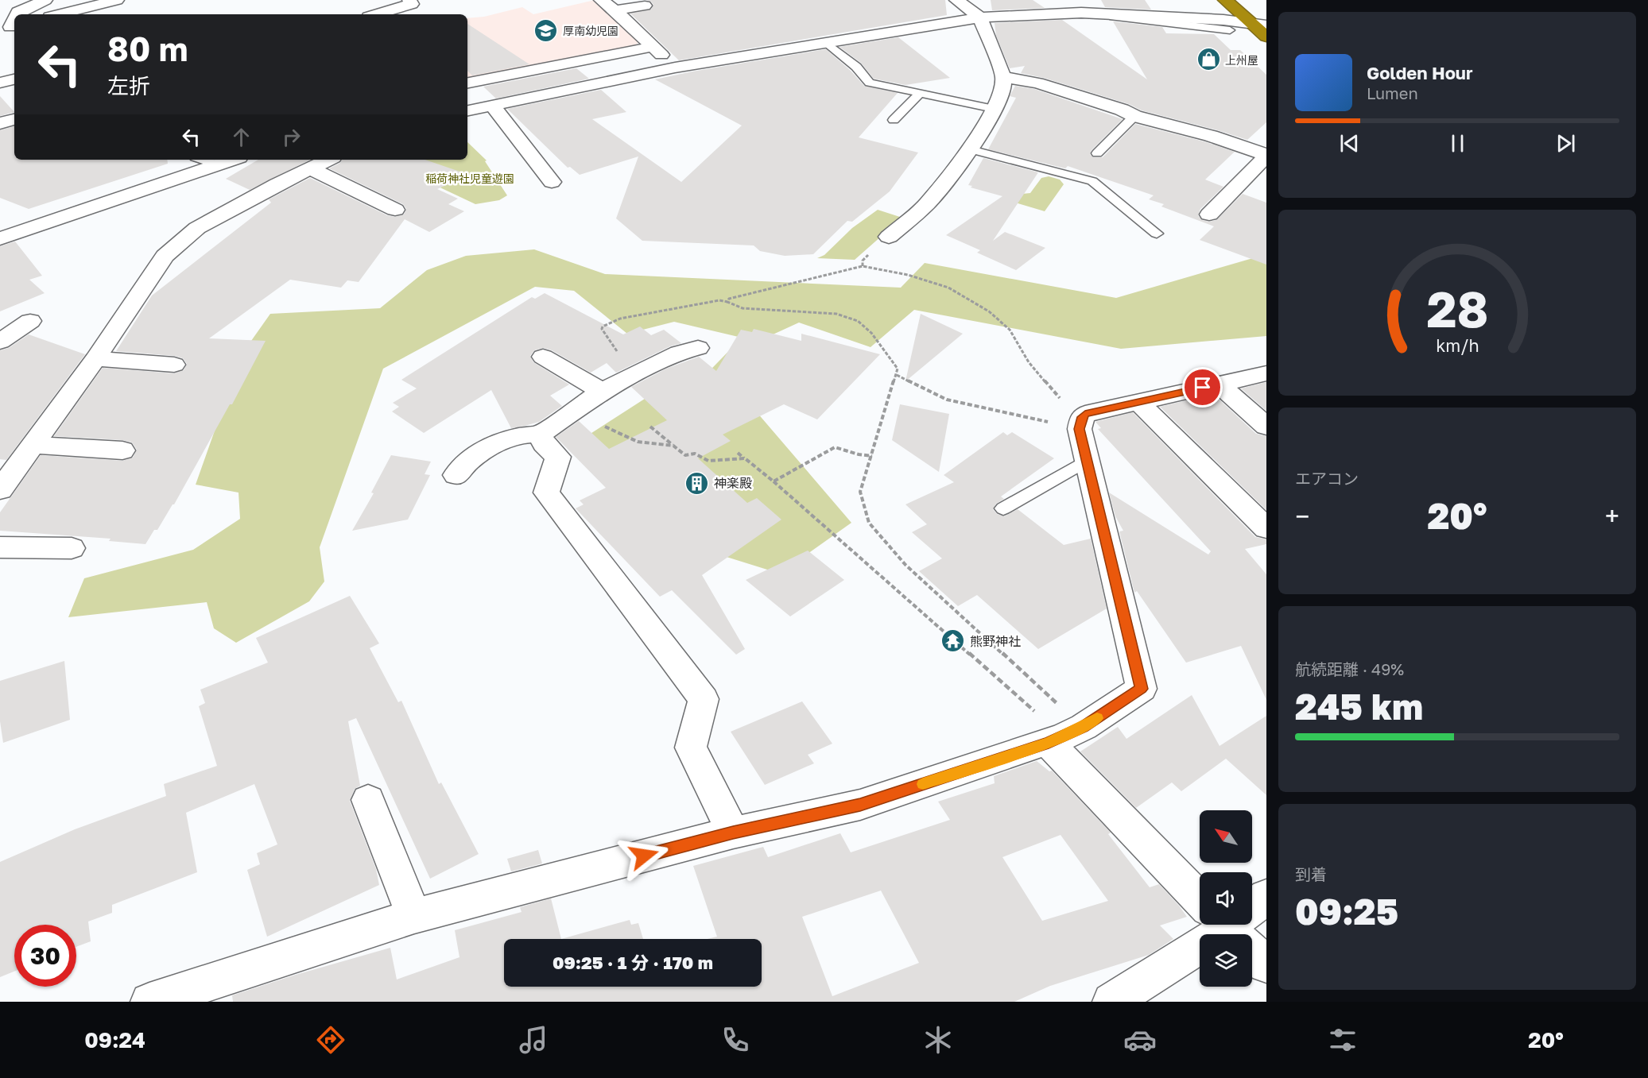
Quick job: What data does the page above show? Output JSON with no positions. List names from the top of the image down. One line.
{"parks":["稲荷神社児童遊園"],"places":{"school or university":["厚南幼児園"],"shop":["上州屋"],"building":["神楽殿"],"temple":["熊野神社"]},"north":"top left","page":{"turn":["80 m","左折"],"song":["Golden Hour","Lumen"],"tile":["エアコン",["航続距離 · 49%","245 km"],["到着","09:25"]],"heat":["−","20°","+"],"limit":"30","trip":"09:25 · 1 分 · 170 m","tabs":["09:24","20°"],"gauge":["28","km/h"]}}
